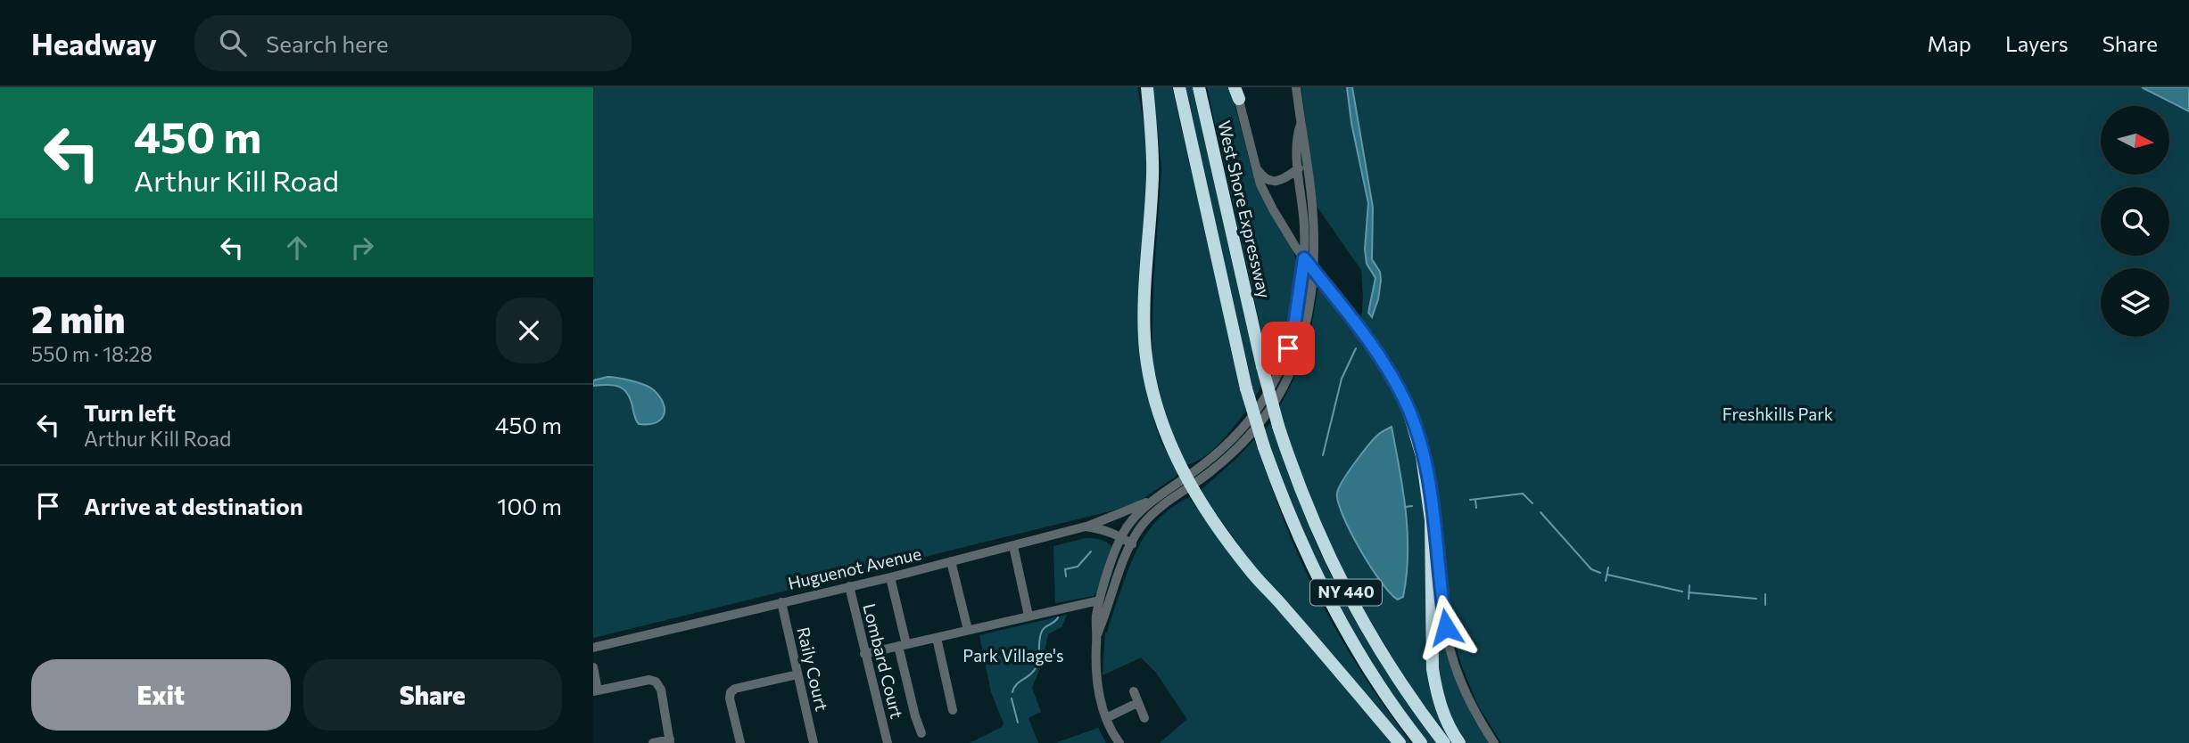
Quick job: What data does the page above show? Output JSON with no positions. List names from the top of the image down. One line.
{"streets":{"highway":["West Shore Expressway","NY 440"],"street":["Huguenot Avenue","Lombard Court","Raily Court"]},"crossings":[["Huguenot Avenue","Lombard Court"],["Huguenot Avenue","Raily Court"]],"parks":["Freshkills Park","Park Village's"],"north":"right","page":{"header":"Headway","search":"Search here","nav":["Map","Layers","Share"],"turn":["450 m","Arthur Kill Road"],"heading":["2 min","550 m · 18:28"],"list":[{"name":"Turn left","note":"Arthur Kill Road","value":"450 m"},{"name":"Arrive at destination","value":"100 m"}],"buttons":["Exit","Share"]}}
